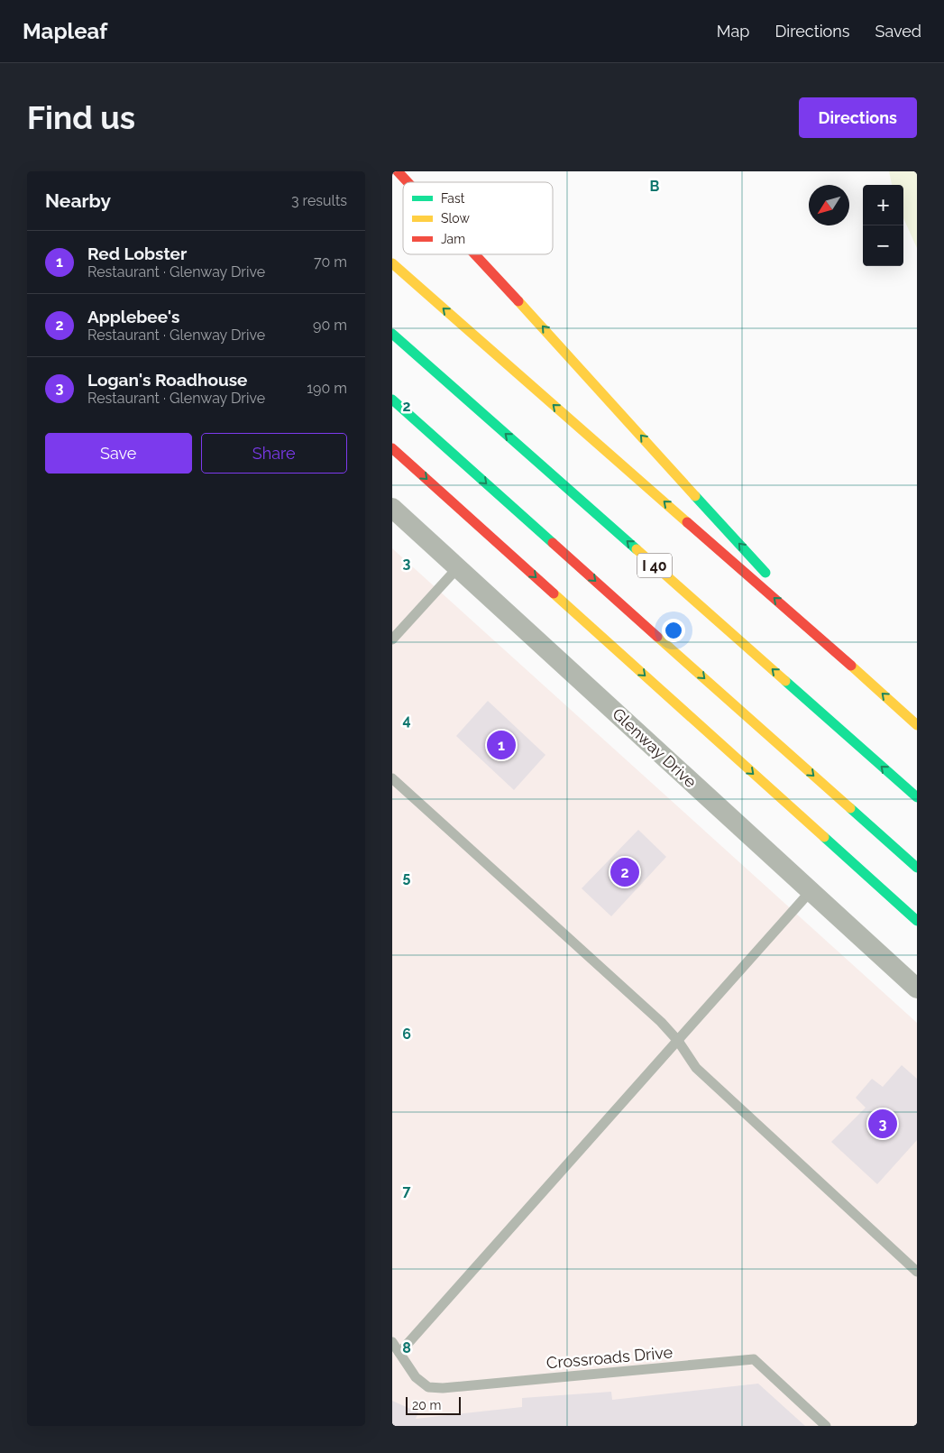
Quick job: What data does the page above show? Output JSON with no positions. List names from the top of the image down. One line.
{"streets":{"highway":["I 40"],"street":["Glenway Drive"],"lane":["Crossroads Drive"]},"legend":["Fast","Slow","Jam"],"scale_bar":"20 m","north":"bottom left","page":{"header":"Mapleaf","nav":["Map","Directions","Saved"],"buttons":["Directions",["Save","Share"]],"title":"Find us","heading":["Nearby","3 results"],"map_buttons":["+","−"],"list":[{"mark":"1","name":"Red Lobster","note":"Restaurant · Glenway Drive","value":"70 m"},{"mark":"2","name":"Applebee's","note":"Restaurant · Glenway Drive","value":"90 m"},{"mark":"3","name":"Logan's Roadhouse","note":"Restaurant · Glenway Drive","value":"190 m"}],"pins":["1","2","3"],"scale":"20 m"},"grid":{"columns":["B"],"rows":["2","3","4","5","6","7","8"]}}
